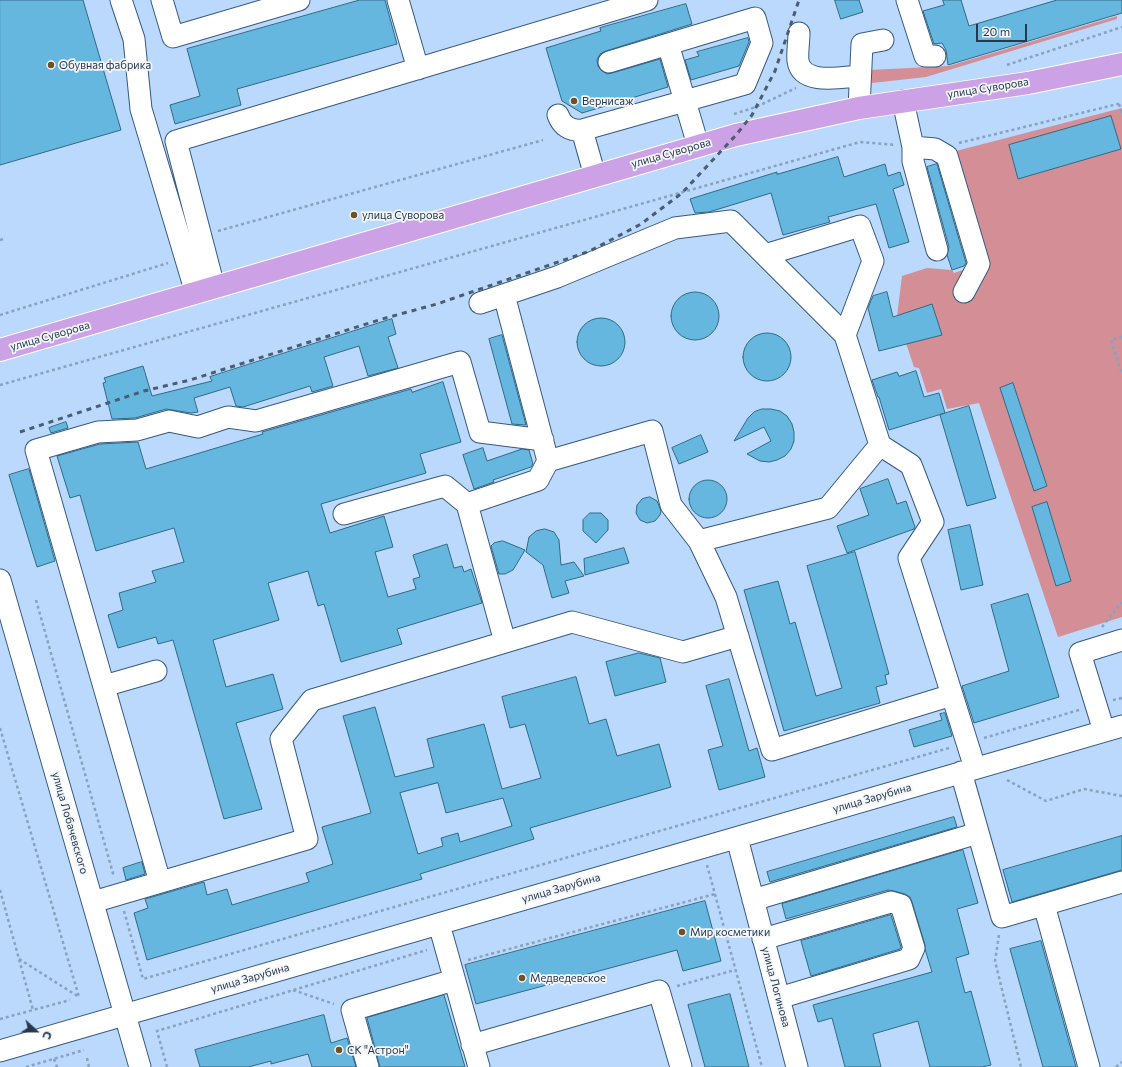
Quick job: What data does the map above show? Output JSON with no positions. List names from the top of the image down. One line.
{"streets":{"main road":["улица Суворова"],"street":["улица Зарубина","улица Лобачевского","улица Логинова"]},"crossings":[["улица Зарубина","улица Лобачевского"],["улица Зарубина","улица Логинова"]],"places":["Обувная фабрика","Вернисаж","улица Суворова","Мир косметики","Медведевское","СК \"Астрон\""],"scale_bar":"20 m","north":"right"}
